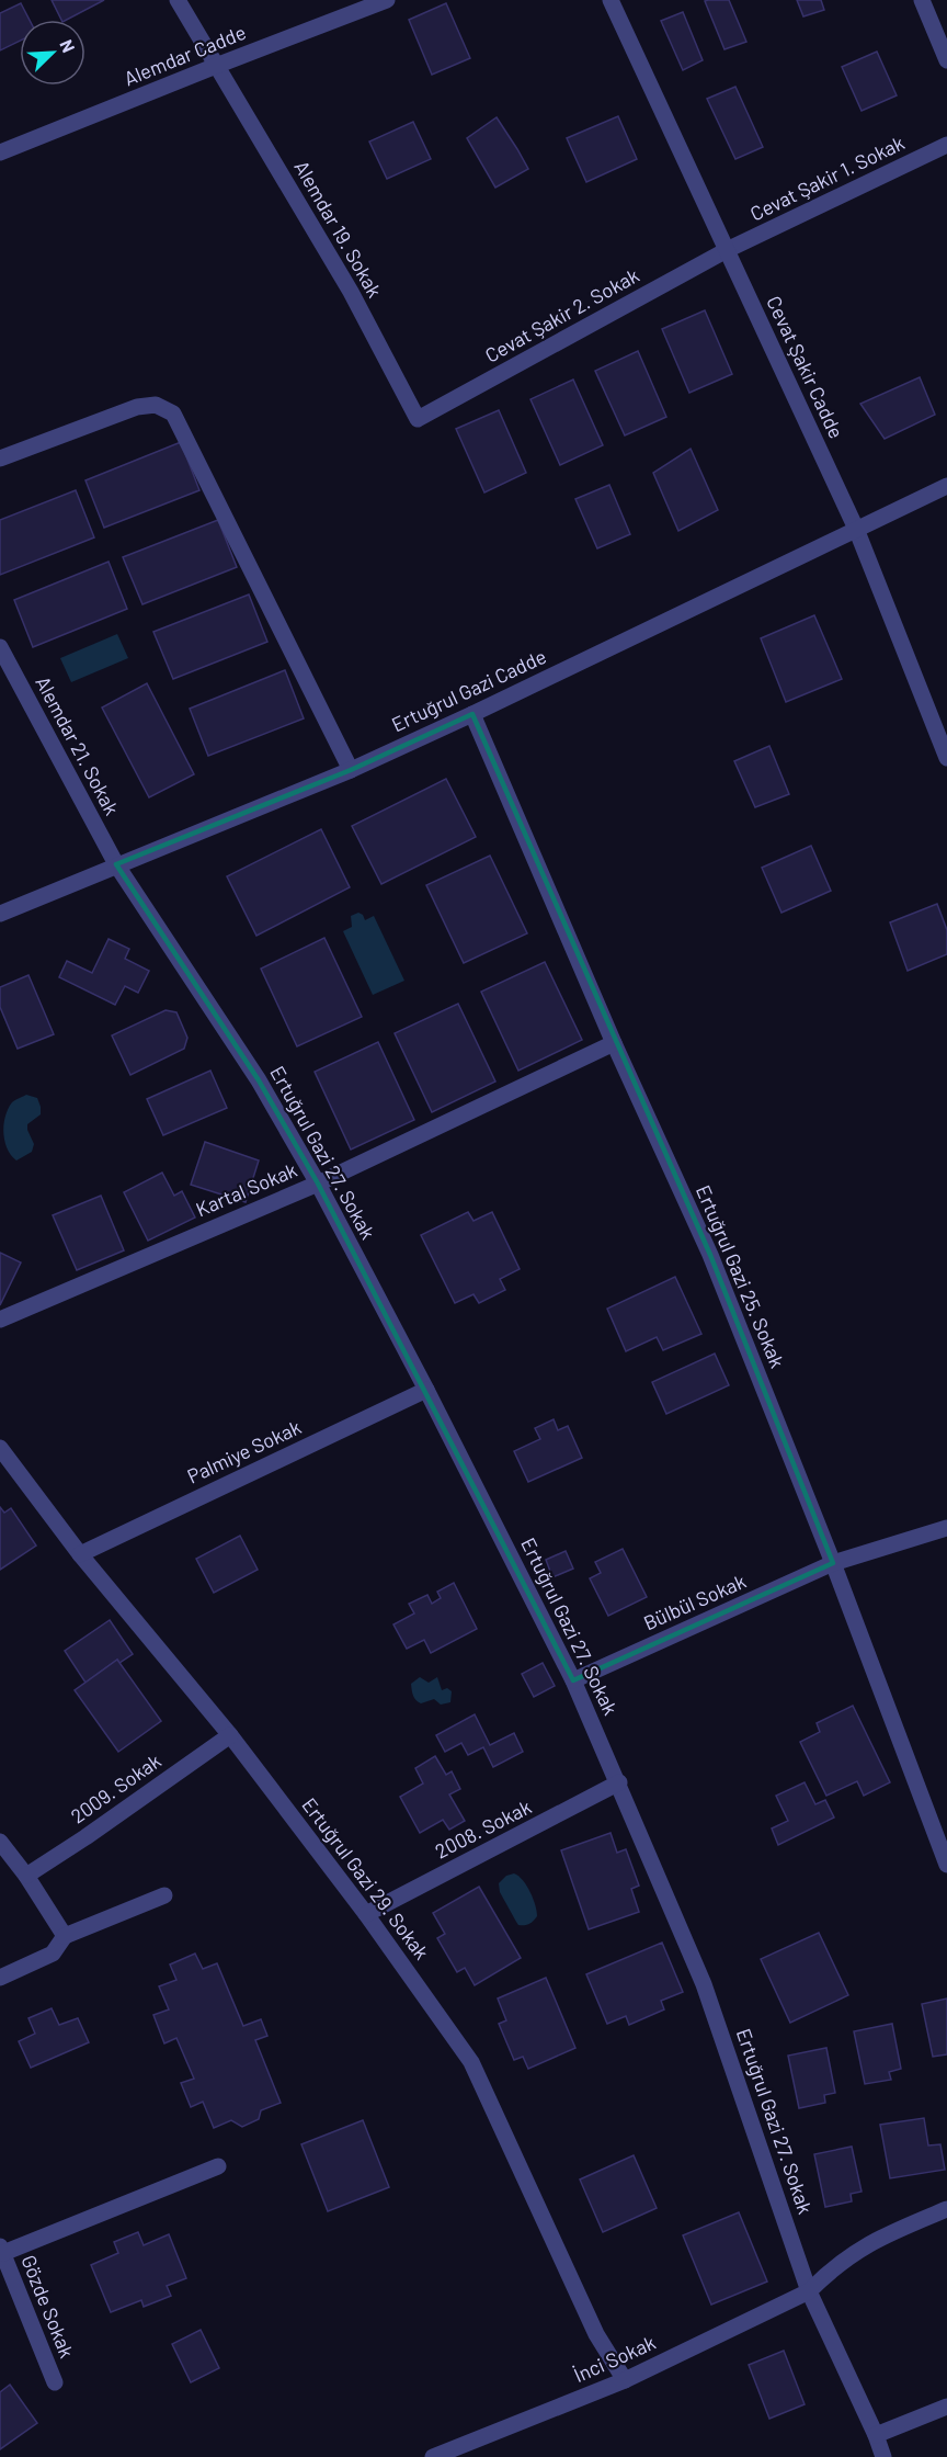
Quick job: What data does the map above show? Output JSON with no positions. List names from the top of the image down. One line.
{"streets":{"street":["Alemdar Cadde","Cevat Şakir 1. Sokak","Alemdar 19. Sokak","Cevat Şakir 2. Sokak","Cevat Şakir Cadde","Ertuğrul Gazi Cadde","Alemdar 21. Sokak","Ertuğrul Gazi 27. Sokak","Kartal Sokak","Ertuğrul Gazi 25. Sokak","Palmiye Sokak","Bülbül Sokak","2009. Sokak","2008. Sokak","Ertuğrul Gazi 29. Sokak","Gözde Sokak","İnci Sokak"]},"crossings":[["Alemdar Cadde","Alemdar 19. Sokak"],["Cevat Şakir 1. Sokak","Cevat Şakir 2. Sokak"],["Cevat Şakir 1. Sokak","Cevat Şakir Cadde"],["Alemdar 19. Sokak","Cevat Şakir 2. Sokak"],["Cevat Şakir 2. Sokak","Cevat Şakir Cadde"],["Cevat Şakir Cadde","Ertuğrul Gazi Cadde"],["Ertuğrul Gazi Cadde","Alemdar 21. Sokak"],["Ertuğrul Gazi Cadde","Ertuğrul Gazi 27. Sokak"],["Ertuğrul Gazi Cadde","Ertuğrul Gazi 25. Sokak"],["Alemdar 21. Sokak","Ertuğrul Gazi 27. Sokak"],["Ertuğrul Gazi 27. Sokak","Kartal Sokak"],["Ertuğrul Gazi 27. Sokak","Palmiye Sokak"],["Ertuğrul Gazi 27. Sokak","Bülbül Sokak"],["Ertuğrul Gazi 27. Sokak","2008. Sokak"],["Ertuğrul Gazi 27. Sokak","İnci Sokak"],["Kartal Sokak","Ertuğrul Gazi 25. Sokak"],["Ertuğrul Gazi 25. Sokak","Bülbül Sokak"],["Palmiye Sokak","Ertuğrul Gazi 29. Sokak"],["2009. Sokak","Ertuğrul Gazi 29. Sokak"],["2008. Sokak","Ertuğrul Gazi 29. Sokak"],["Ertuğrul Gazi 29. Sokak","İnci Sokak"]],"north":"top right"}
